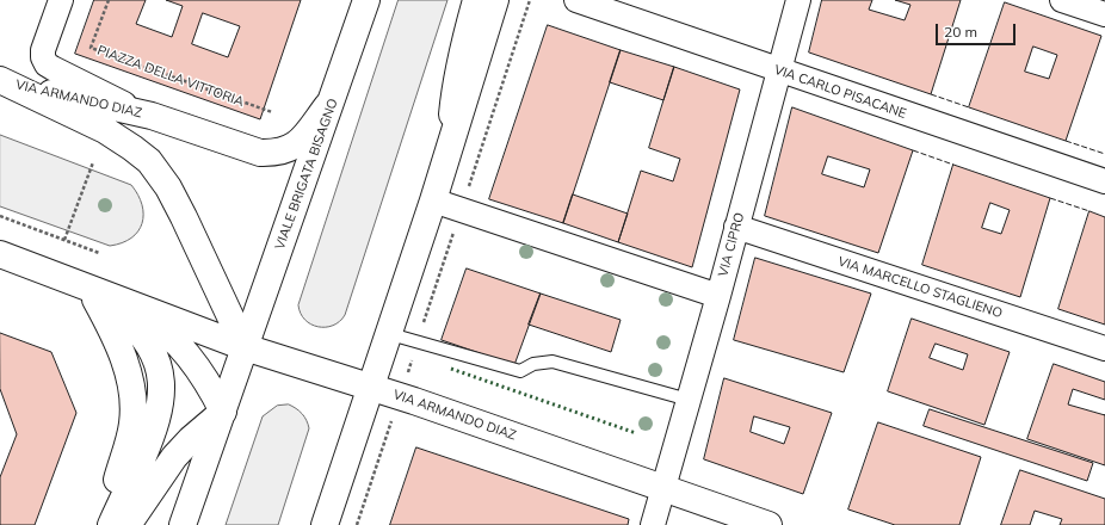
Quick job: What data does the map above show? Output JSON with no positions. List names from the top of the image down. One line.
{"streets":{"street":["VIA CARLO PISACANE","VIA ARMANDO DIAZ","VIALE BRIGATA BISAGNO","VIA CIPRO","VIA MARCELLO STAGLIENO"],"path":["PIAZZA DELLA VITTORIA"]},"crossings":[["VIA CARLO PISACANE","VIA CIPRO"],["VIA ARMANDO DIAZ","VIALE BRIGATA BISAGNO"],["VIA ARMANDO DIAZ","VIA CIPRO"],["VIA CIPRO","VIA MARCELLO STAGLIENO"]],"scale_bar":"20 m"}
